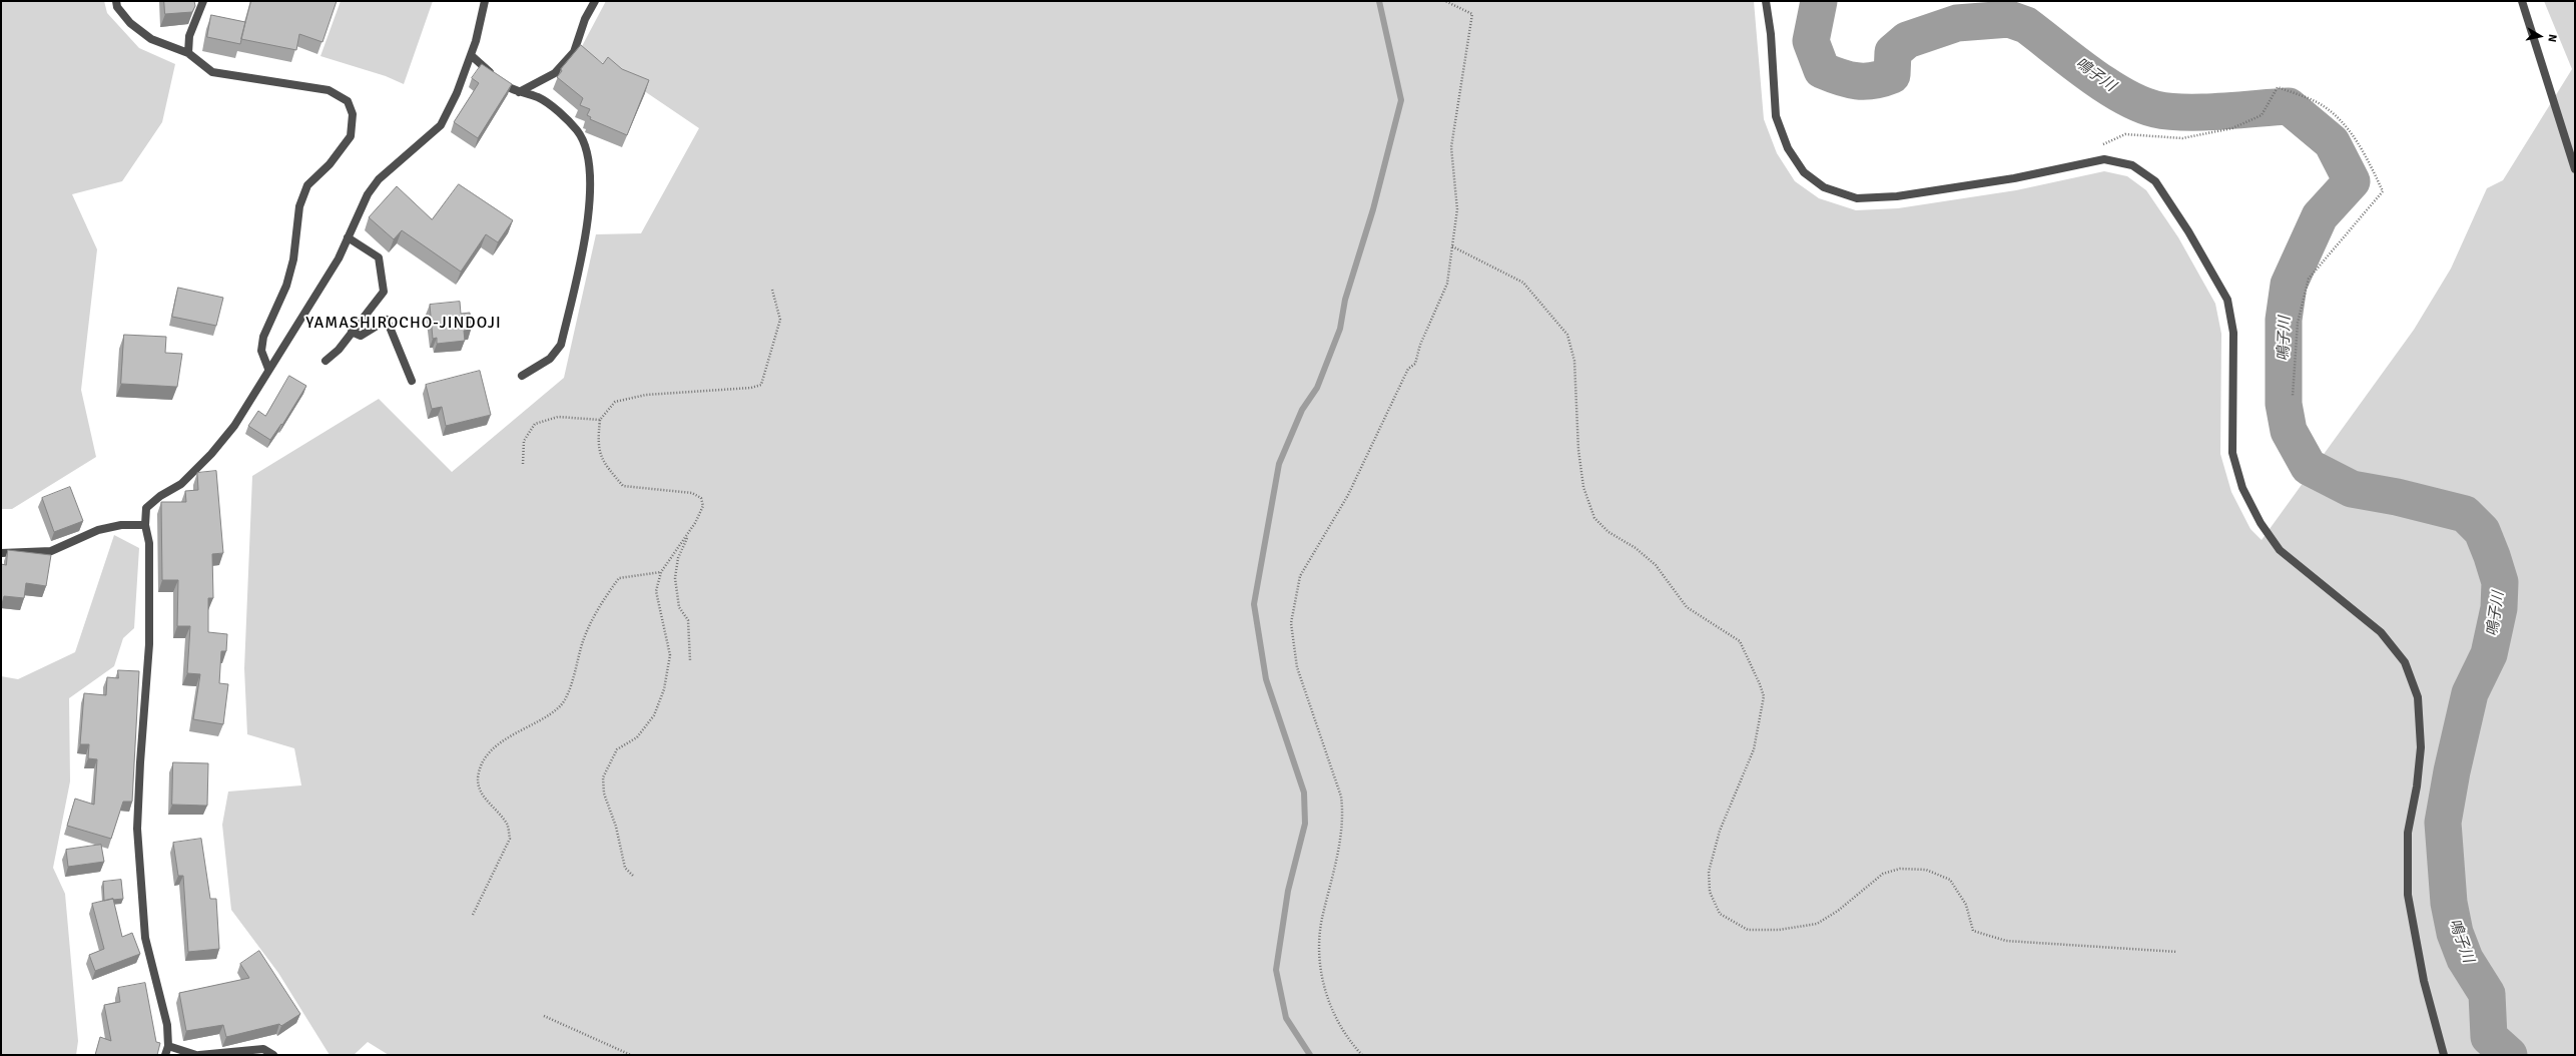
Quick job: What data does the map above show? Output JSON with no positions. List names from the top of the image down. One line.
{"districts":["YAMASHIROCHO-JINDOJI"],"water":["鳴子川"],"north":"right"}
